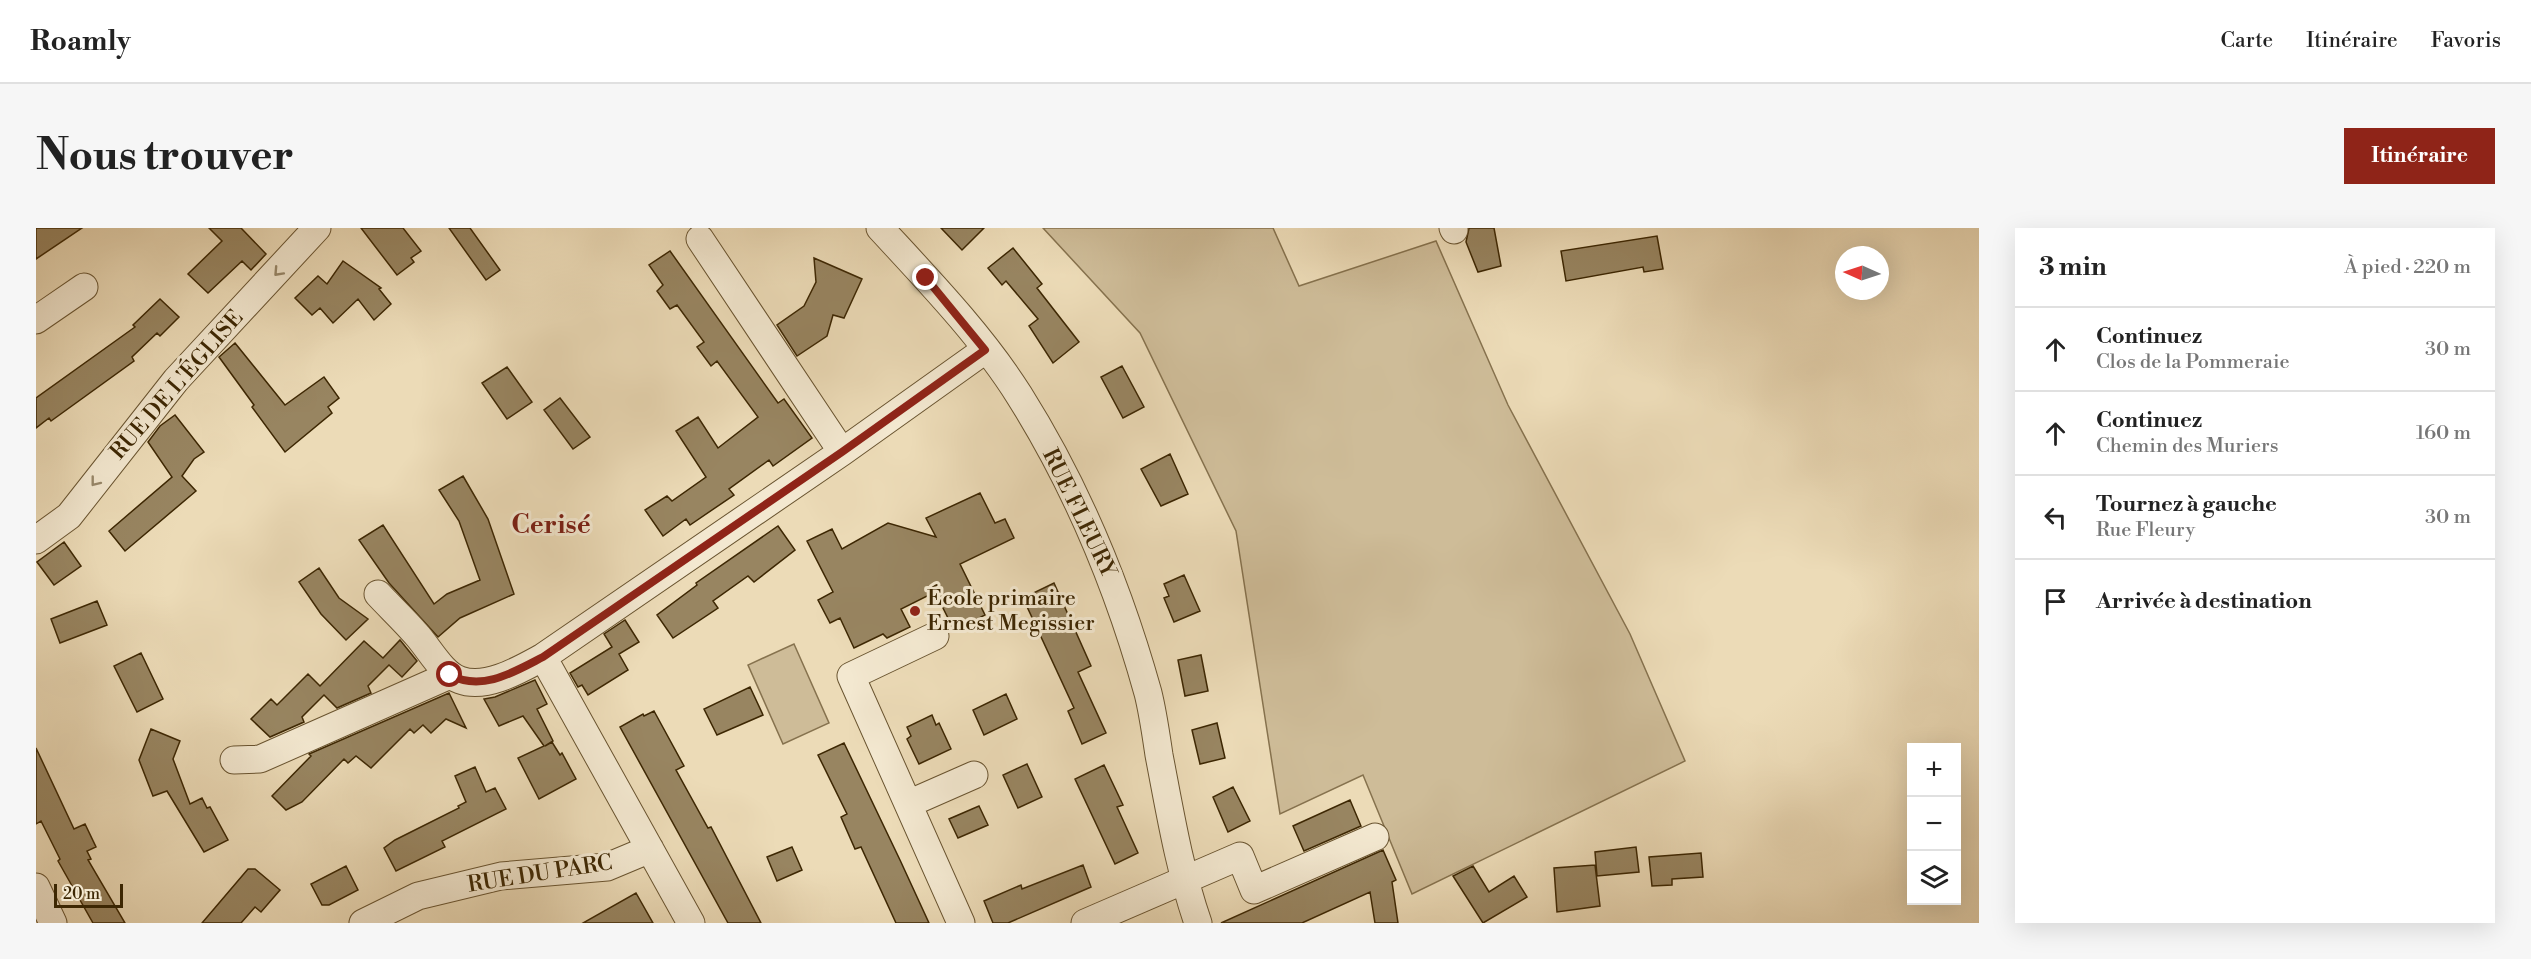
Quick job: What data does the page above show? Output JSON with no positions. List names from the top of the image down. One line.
{"streets":{"street":["RUE DE L'ÉGLISE","RUE FLEURY","RUE DU PARC"]},"one_way":["RUE DE L'ÉGLISE"],"districts":["Cerisé"],"places":["École primaire Ernest Megissier"],"scale_bar":"20 m","north":"left","page":{"header":"Roamly","nav":["Carte","Itinéraire","Favoris"],"buttons":"Itinéraire","title":"Nous trouver","heading":["3 min","À pied · 220 m"],"list":[["Continuez","Clos de la Pommeraie","30 m"],["Continuez","Chemin des Muriers","160 m"],["Tournez à gauche","Rue Fleury","30 m"],"Arrivée à destination"],"map_buttons":["+","−"],"scale":"20 m"}}
